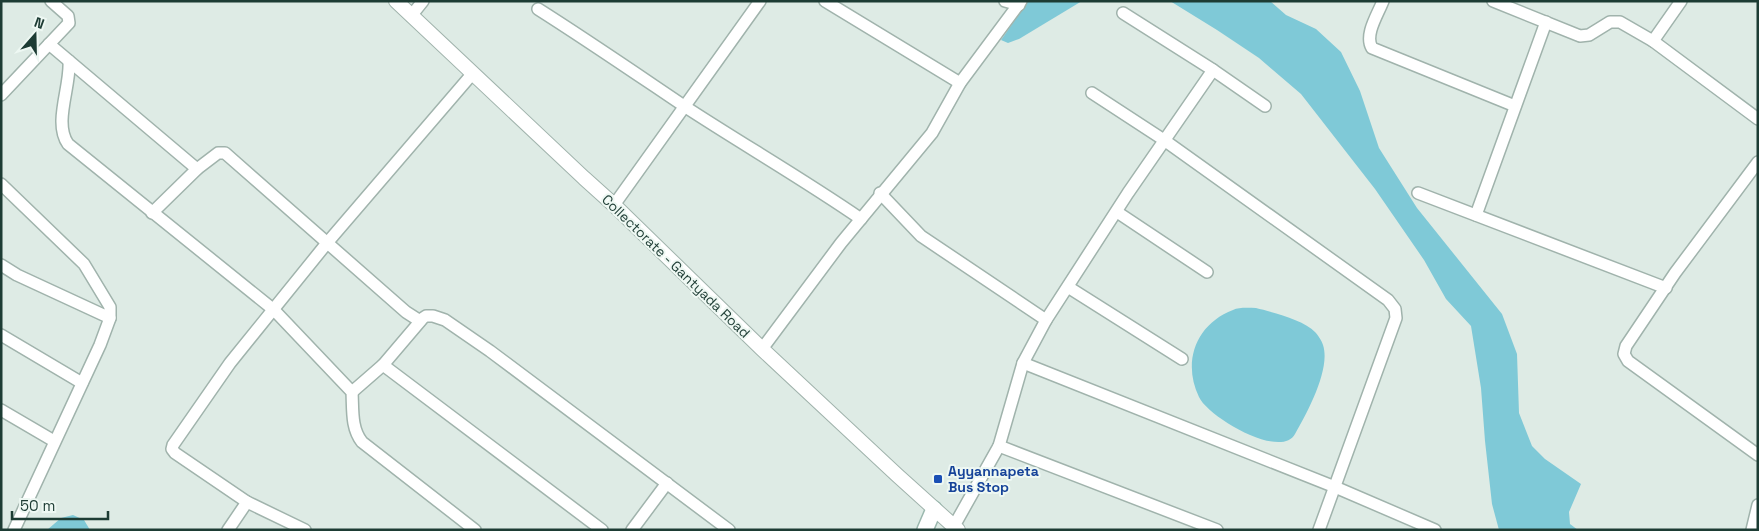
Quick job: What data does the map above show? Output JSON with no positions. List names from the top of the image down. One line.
{"streets":{"street":["Collectorate - Gantyada Road"]},"places":{"transit":["Ayyannapeta Bus Stop"]},"scale_bar":"50 m","north":"top"}
